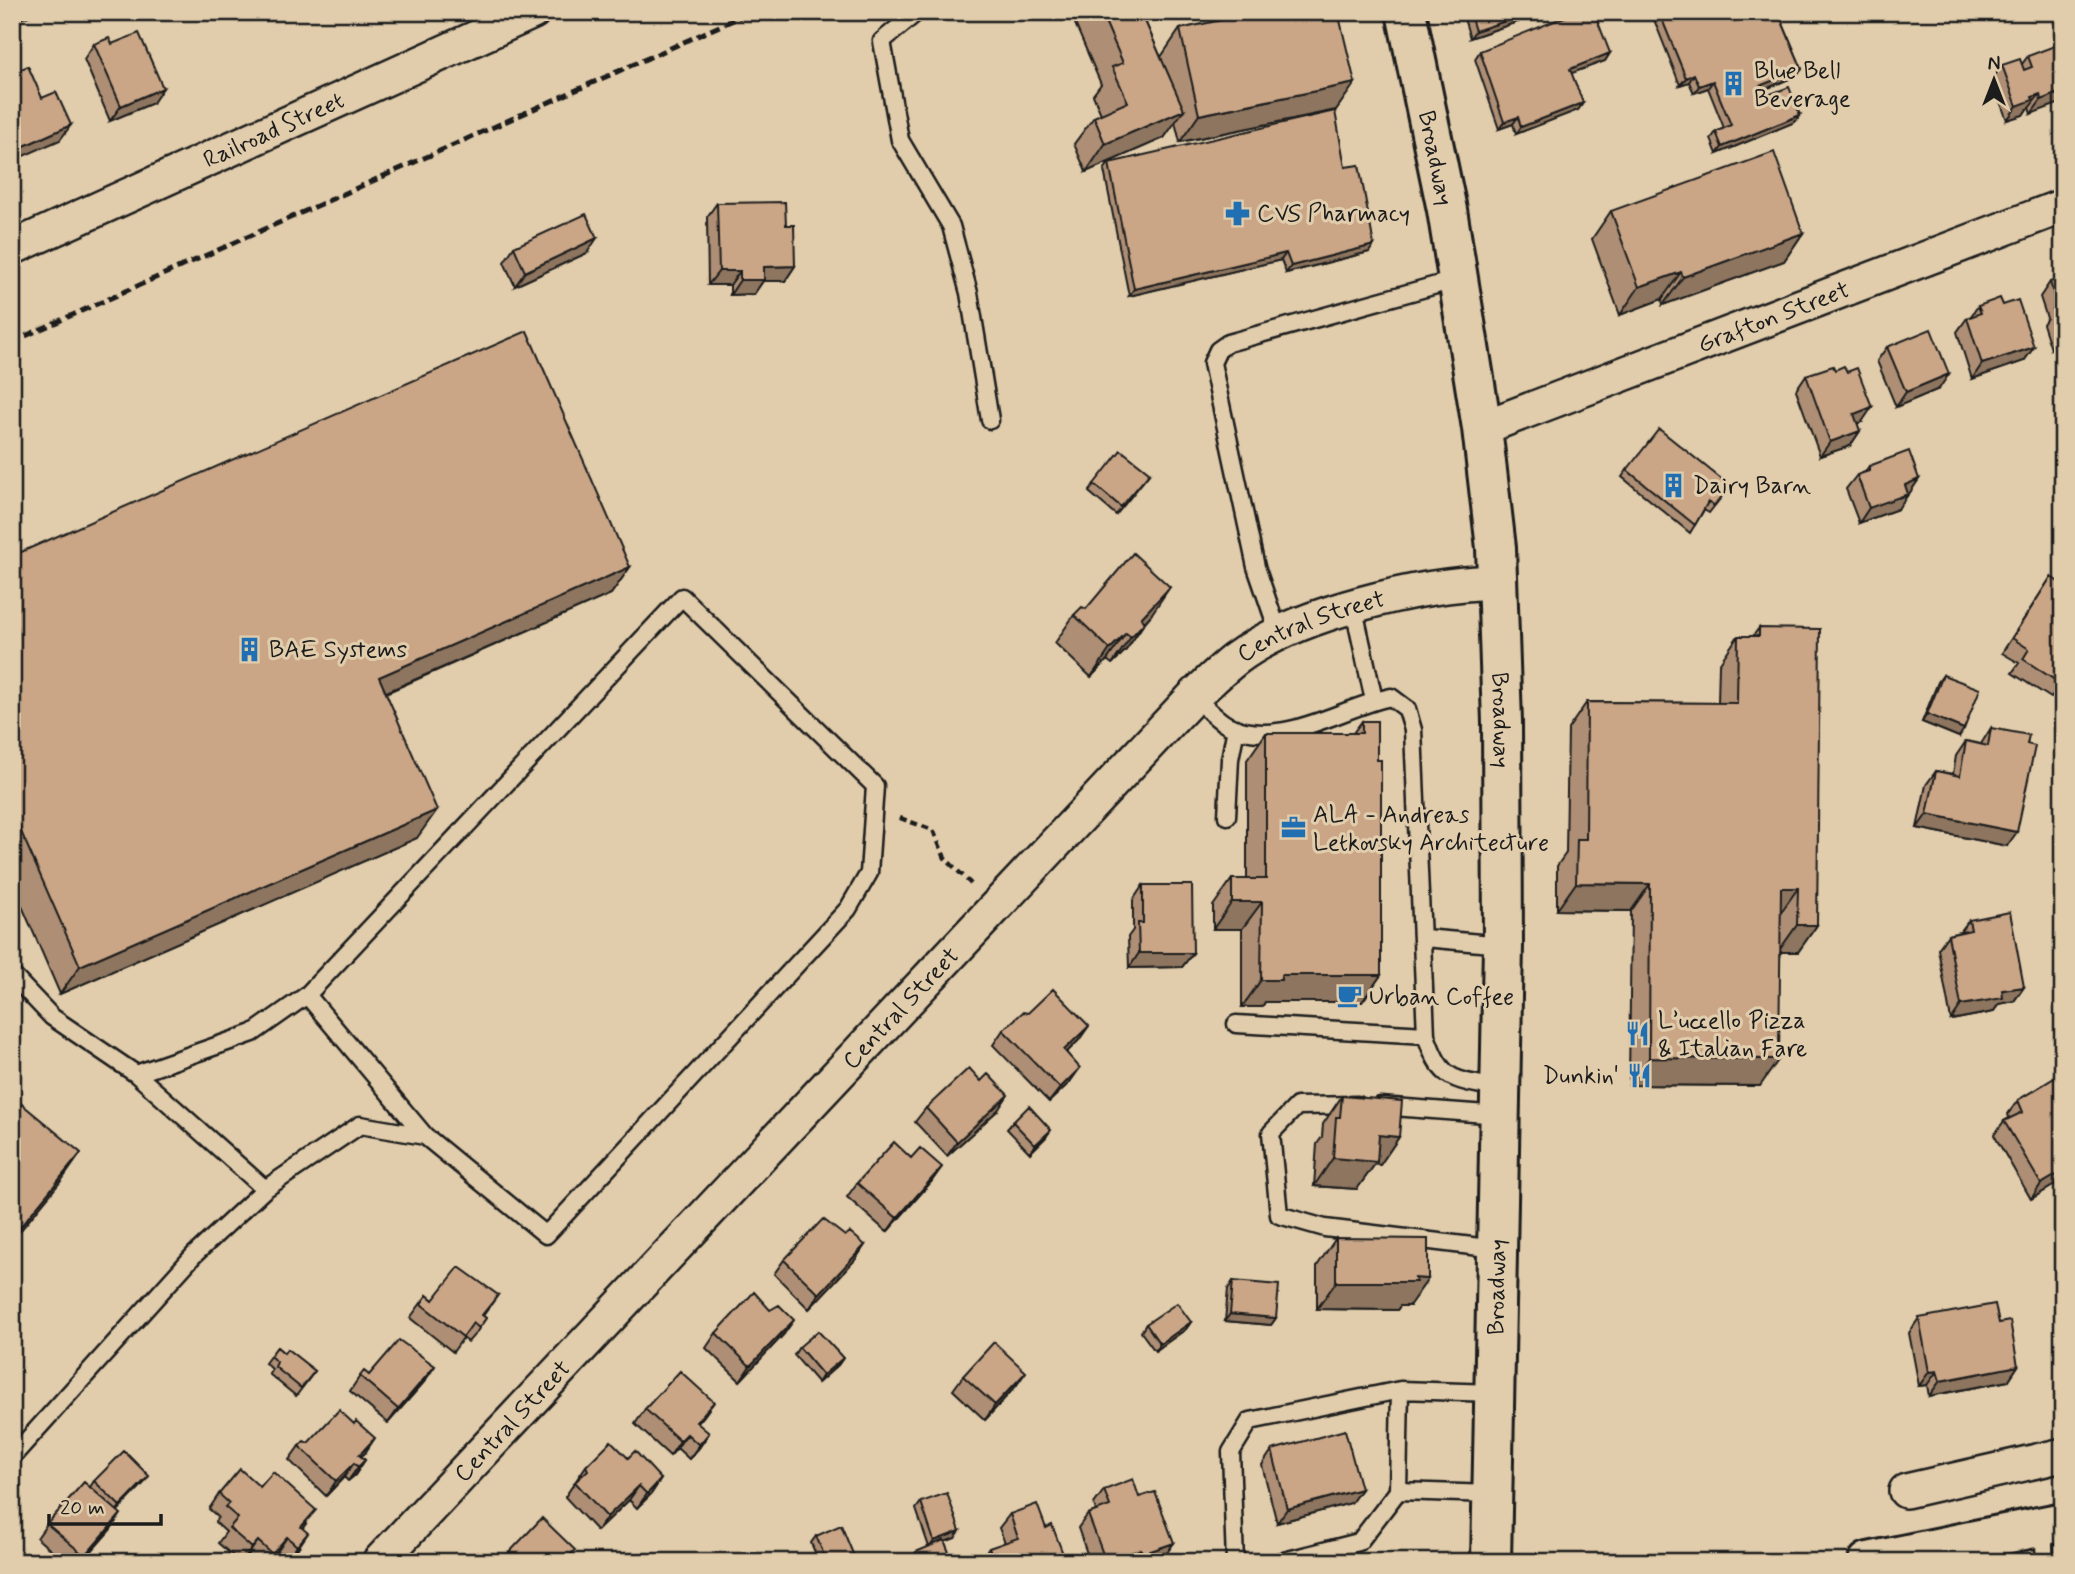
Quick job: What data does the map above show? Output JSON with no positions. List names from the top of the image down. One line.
{"streets":{"main road":["Broadway"],"street":["Railroad Street","Grafton Street","Central Street"]},"crossings":[["Broadway","Grafton Street"],["Broadway","Central Street"]],"places":{"building":["Blue Bell Beverage","Dairy Barn","BAE Systems"],"pharmacy":["CVS Pharmacy"],"office":["ALA - Andreas Letkovsky Architecture"],"cafe":["Urban Coffee"],"restaurant":["L’uccello Pizza & Italian Fare","Dunkin'"]},"scale_bar":"20 m","north":"top"}
